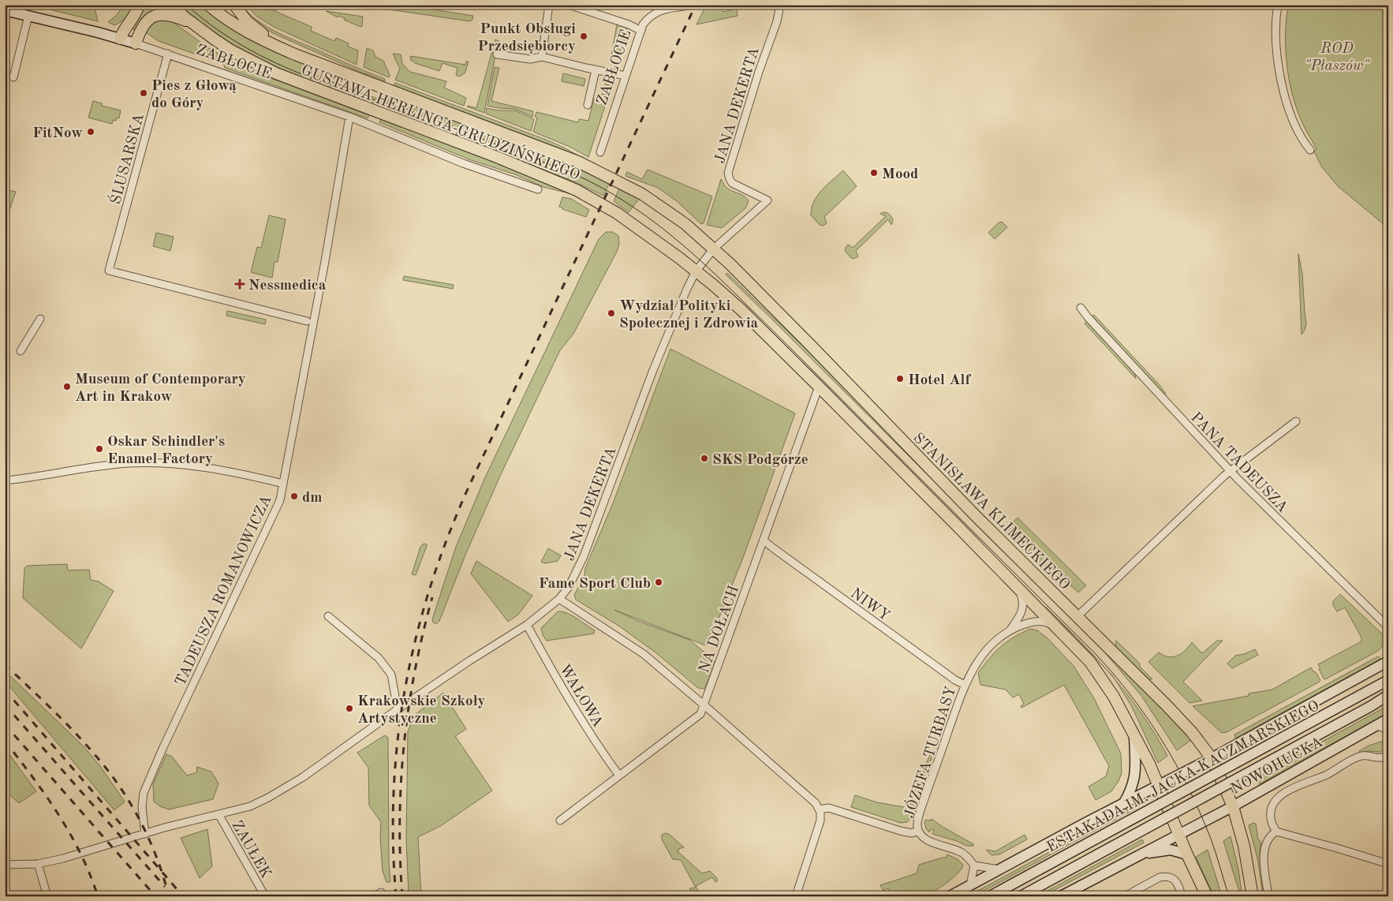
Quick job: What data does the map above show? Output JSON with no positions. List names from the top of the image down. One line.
{"streets":{"main road":["ZABŁOCIE","GUSTAWA HERLINGA-GRUDZIŃSKIEGO","STANISŁAWA KLIMECKIEGO","NOWOHUCKA","ESTAKADA IM. JACKA KACZMARSKIEGO"],"street":["JANA DEKERTA","ŚLUSARSKA","PANA TADEUSZA","TADEUSZA ROMANOWICZA","NIWY","NA DOŁACH","WAŁOWA","JÓZEFA TURBASY","ZAUŁEK"]},"crossings":[["ZABŁOCIE","ŚLUSARSKA"],["ZABŁOCIE","TADEUSZA ROMANOWICZA"],["JANA DEKERTA","GUSTAWA HERLINGA-GRUDZIŃSKIEGO"],["JANA DEKERTA","STANISŁAWA KLIMECKIEGO"],["JANA DEKERTA","TADEUSZA ROMANOWICZA"],["JANA DEKERTA","WAŁOWA"],["JANA DEKERTA","ZAUŁEK"],["GUSTAWA HERLINGA-GRUDZIŃSKIEGO","STANISŁAWA KLIMECKIEGO"],["STANISŁAWA KLIMECKIEGO","NOWOHUCKA"],["NIWY","NA DOŁACH"],["NIWY","JÓZEFA TURBASY"],["NA DOŁACH","WAŁOWA"]],"parks":["ROD \"Płaszów\""],"places":{"other":["Punkt Obsługi Przedsiębiorcy","Pies z Głową do Góry","FitNow","Mood","Wydział Polityki Społecznej i Zdrowia","Hotel Alf","Museum of Contemporary Art in Krakow","Oskar Schindler's Enamel Factory","SKS Podgórze","dm","Fame Sport Club","Krakowskie Szkoły Artystyczne"],"health":["Nessmedica"]}}
